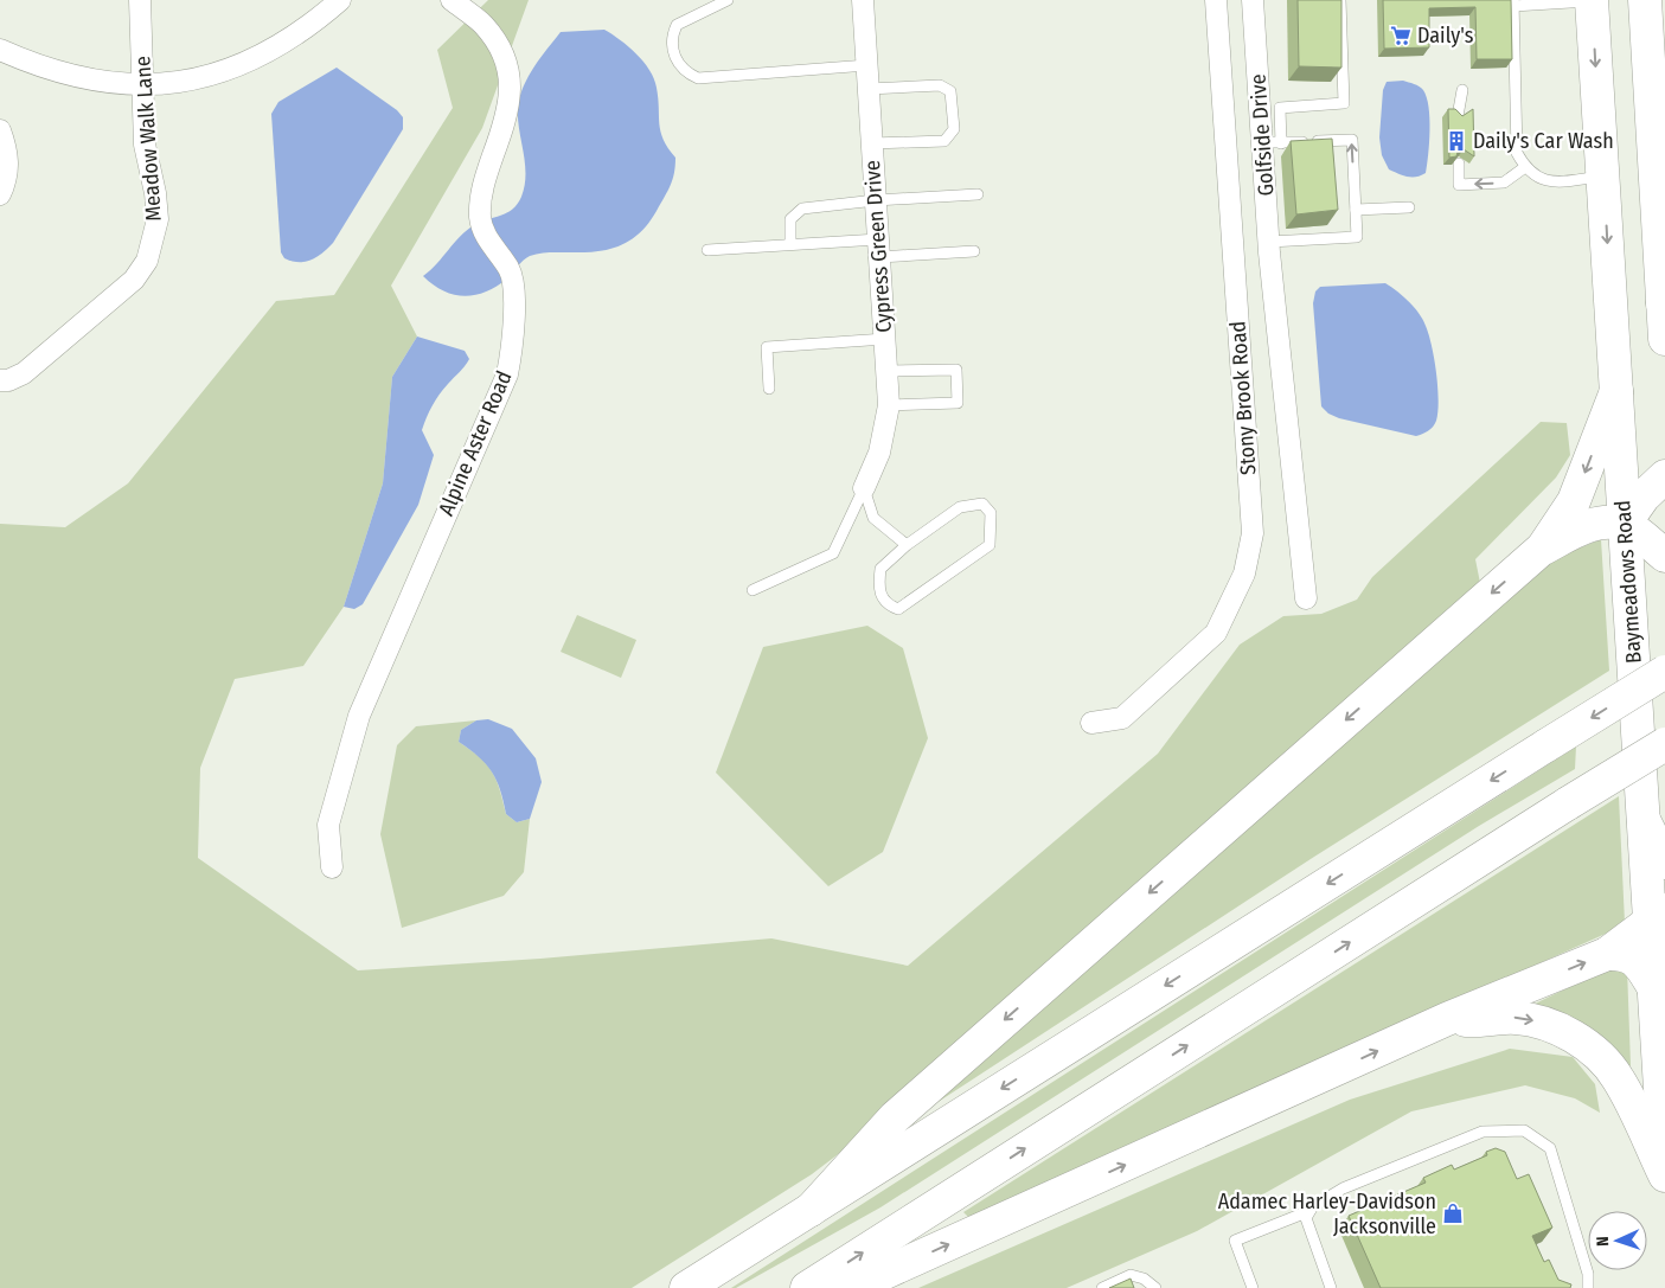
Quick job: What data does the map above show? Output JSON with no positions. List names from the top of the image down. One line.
{"streets":{"main road":["Baymeadows Road"],"street":["Golfside Drive","Meadow Walk Lane","Cypress Green Drive","Stony Brook Road","Alpine Aster Road"]},"places":{"supermarket":["Daily's"],"building":["Daily's Car Wash"],"shop":["Adamec Harley-Davidson Jacksonville"]},"north":"left"}
